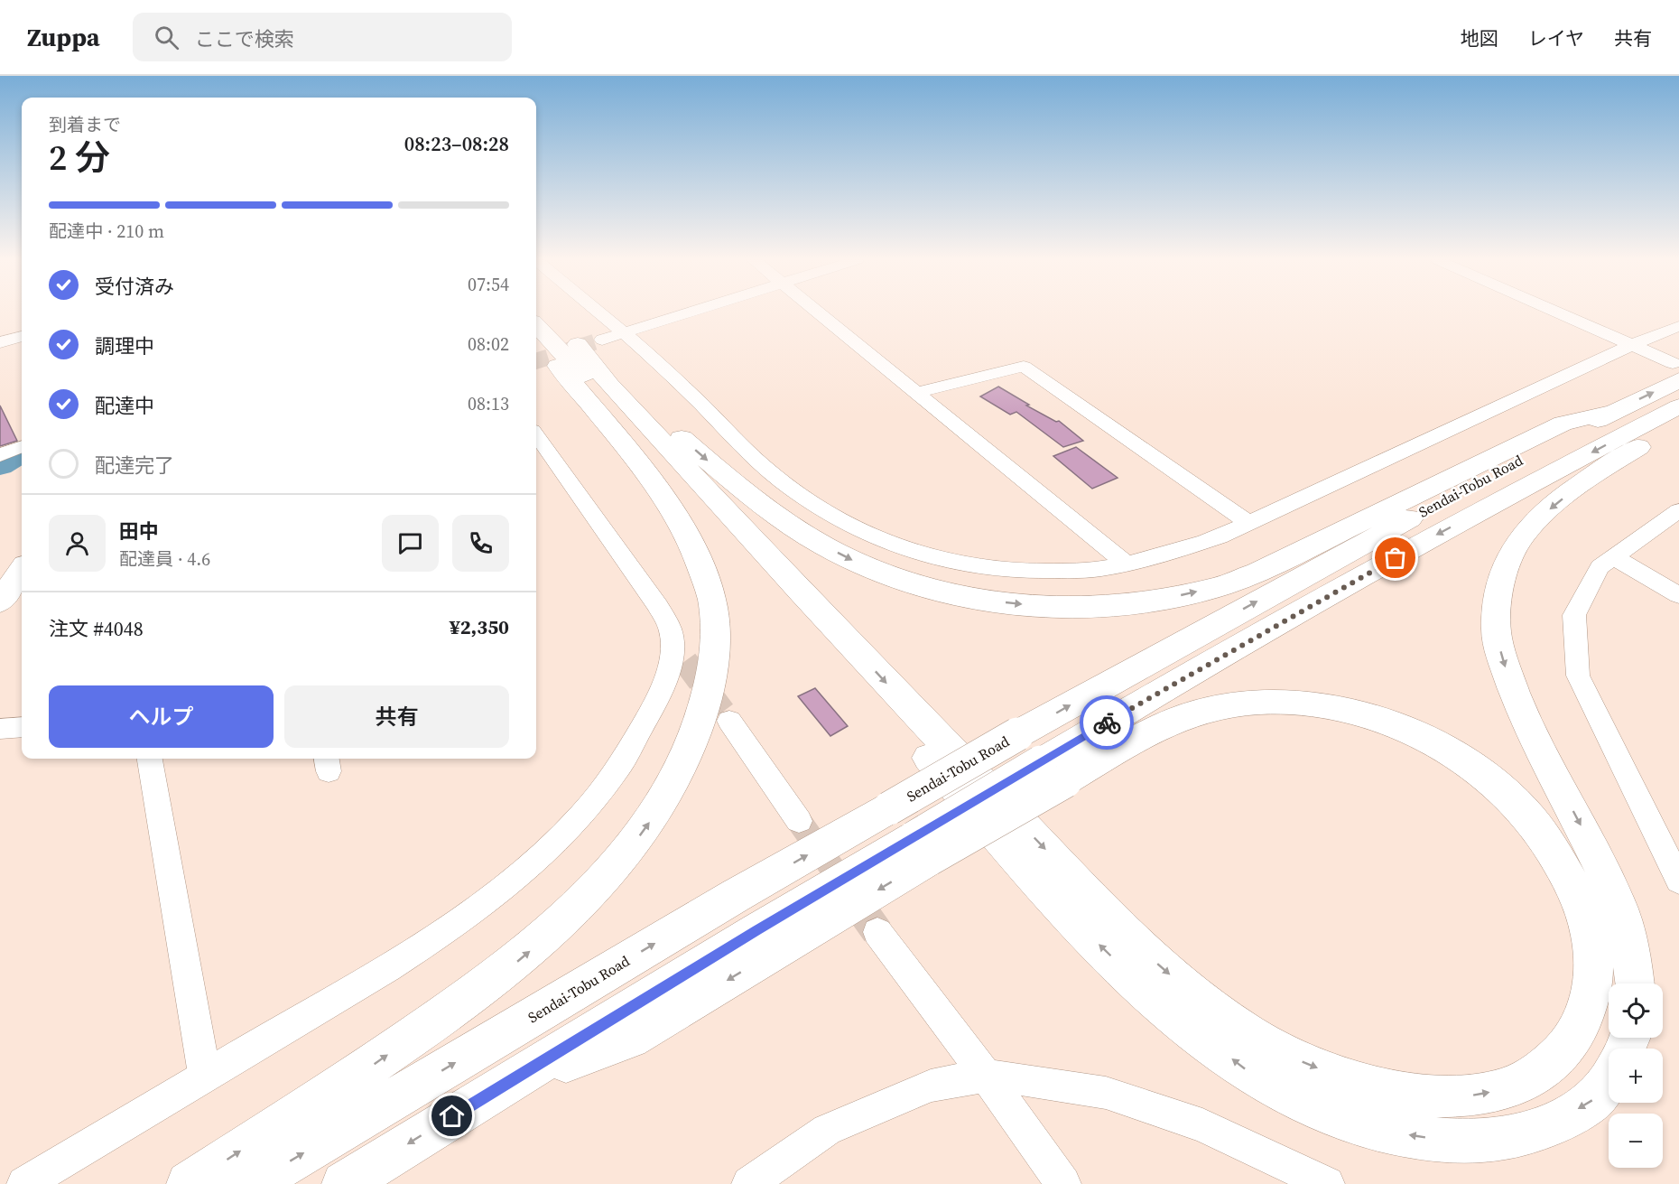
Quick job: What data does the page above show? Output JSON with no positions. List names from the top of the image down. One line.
{"streets":{"main road":["Sendai-Tobu Road"]},"page":{"header":"Zuppa","search":"ここで検索","nav":["地図","レイヤ","共有"],"heading":["2 分","到着まで","08:23–08:28"],"panel":["田中","配達員 · 4.6","注文 #4048","¥2,350"],"bar":"配達中 · 210 m","list":[["受付済み","07:54"],["調理中","08:02"],["配達中","08:13"],"配達完了"],"buttons":["ヘルプ","共有"],"map_buttons":["+","−"]}}
